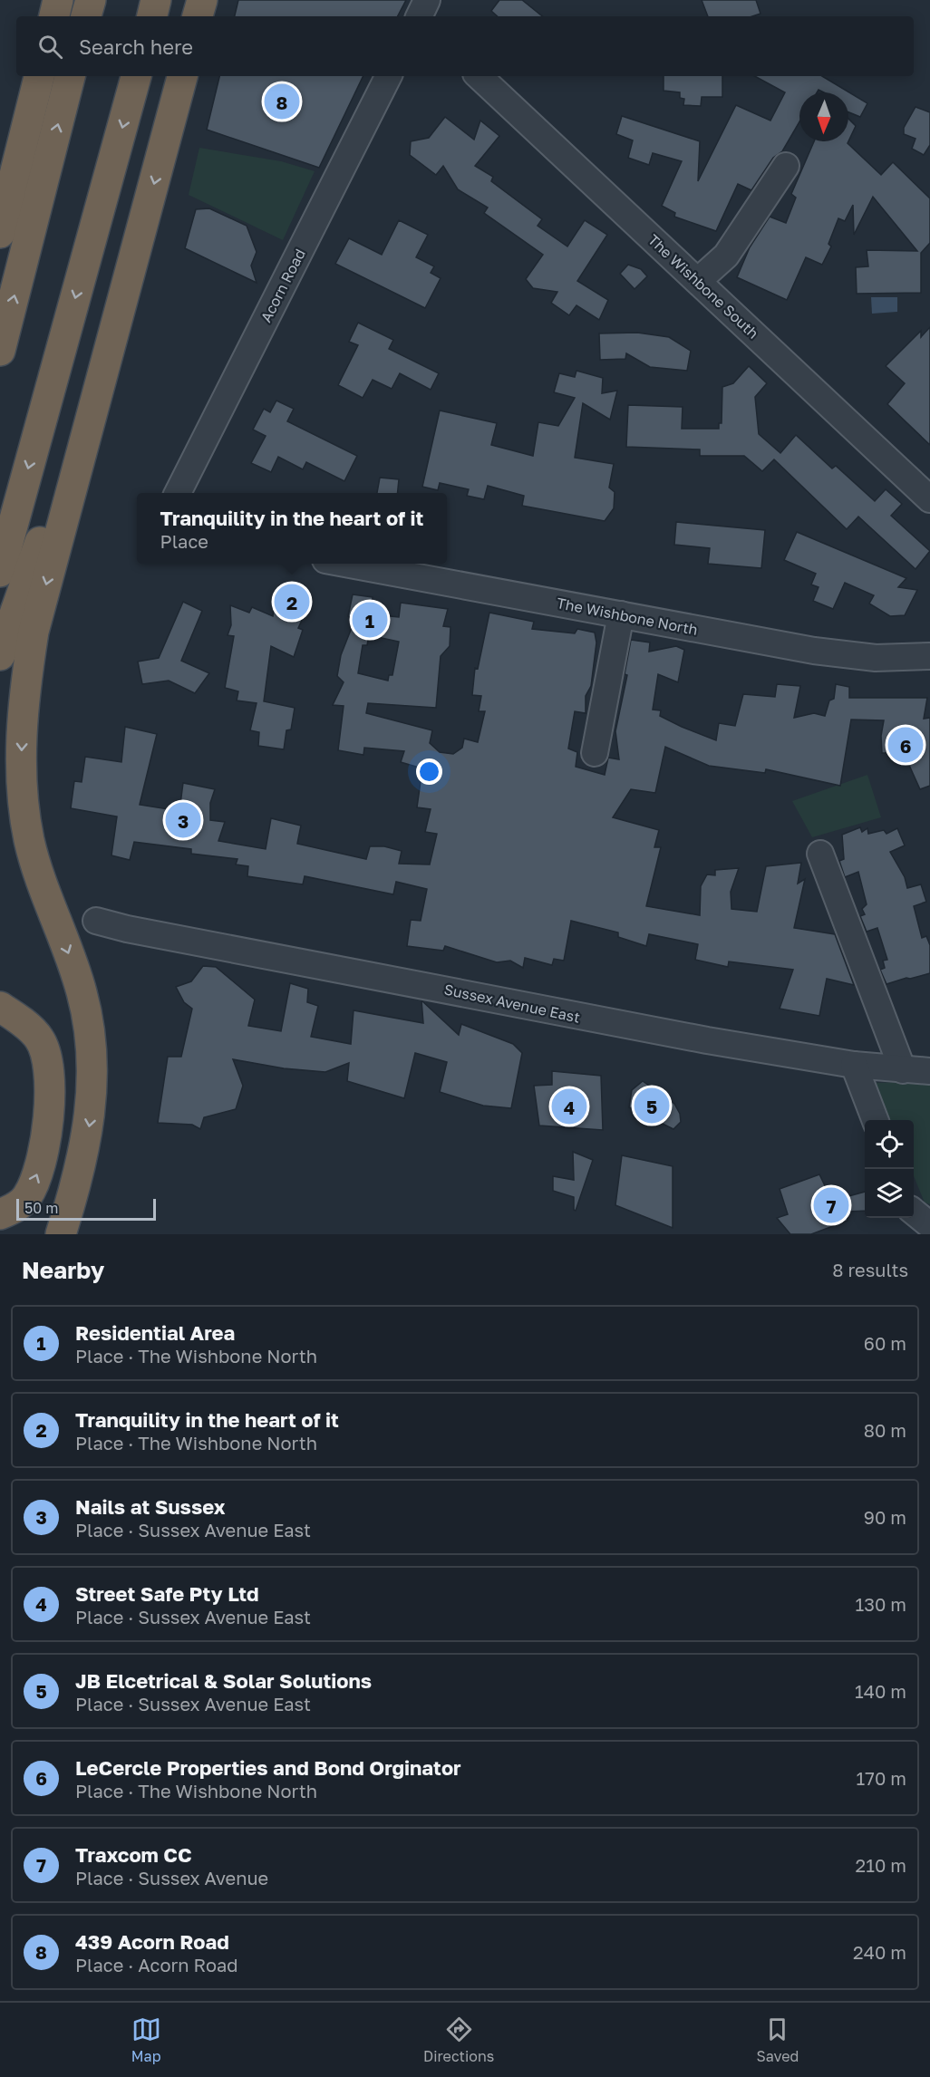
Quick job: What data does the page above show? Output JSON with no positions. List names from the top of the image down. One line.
{"streets":{"street":["Acorn Road","The Wishbone South","The Wishbone North","Sussex Avenue East"]},"scale_bar":"50 m","north":"bottom","page":{"search":"Search here","pins":["8","2","1","6","3","5","4","7"],"popup":["Tranquility in the heart of it","Place"],"scale":"50 m","heading":["Nearby","8 results"],"list":[{"mark":"1","name":"Residential Area","note":"Place · The Wishbone North","value":"60 m"},{"mark":"2","name":"Tranquility in the heart of it","note":"Place · The Wishbone North","value":"80 m"},{"mark":"3","name":"Nails at Sussex","note":"Place · Sussex Avenue East","value":"90 m"},{"mark":"4","name":"Street Safe Pty Ltd","note":"Place · Sussex Avenue East","value":"130 m"},{"mark":"5","name":"JB Elcetrical & Solar Solutions","note":"Place · Sussex Avenue East","value":"140 m"},{"mark":"6","name":"LeCercle Properties and Bond Orginator","note":"Place · The Wishbone North","value":"170 m"},{"mark":"7","name":"Traxcom CC","note":"Place · Sussex Avenue","value":"210 m"},{"mark":"8","name":"439 Acorn Road","note":"Place · Acorn Road","value":"240 m"}],"nav":["Map","Directions","Saved"]}}
